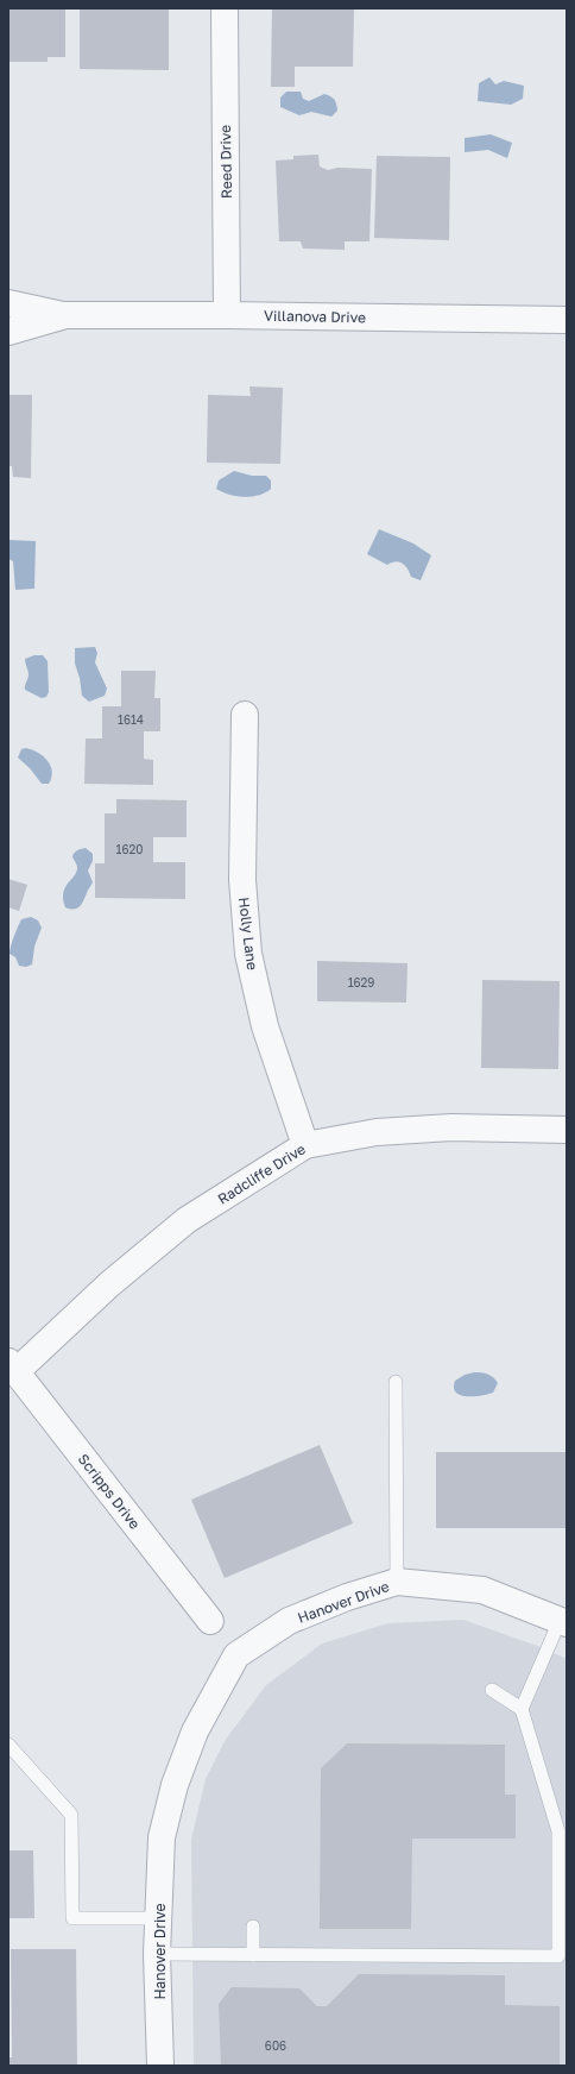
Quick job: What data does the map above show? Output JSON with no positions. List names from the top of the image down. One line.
{"streets":{"street":["Reed Drive","Villanova Drive","Holly Lane","Radcliffe Drive","Scripps Drive","Hanover Drive"]},"crossings":[["Reed Drive","Villanova Drive"],["Holly Lane","Radcliffe Drive"],["Radcliffe Drive","Scripps Drive"]],"house_numbers":["1614","1620","1629","606"]}
